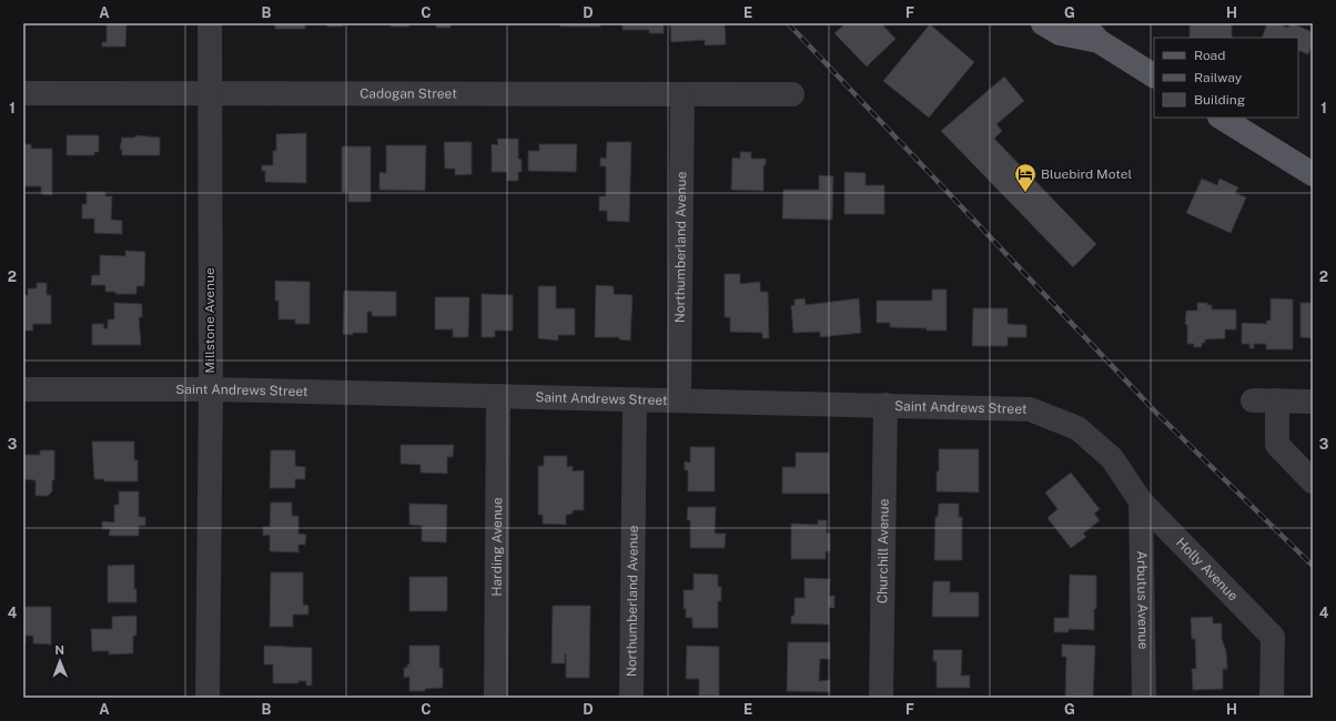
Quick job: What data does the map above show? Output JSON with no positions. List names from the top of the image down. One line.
{"streets":{"street":["Cadogan Street","Northumberland Avenue","Millstone Avenue","Saint Andrews Street","Harding Avenue","Churchill Avenue","Holly Avenue","Arbutus Avenue"]},"crossings":[["Cadogan Street","Northumberland Avenue"],["Cadogan Street","Millstone Avenue"],["Northumberland Avenue","Saint Andrews Street"],["Millstone Avenue","Saint Andrews Street"],["Saint Andrews Street","Harding Avenue"],["Saint Andrews Street","Churchill Avenue"],["Saint Andrews Street","Holly Avenue"],["Saint Andrews Street","Arbutus Avenue"],["Holly Avenue","Arbutus Avenue"]],"places":{"hotel":["Bluebird Motel"]},"legend":["Road","Railway","Building"],"north":"top","grid":{"columns":["A","B","C","D","E","F","G","H"],"rows":["1","2","3","4"]}}
